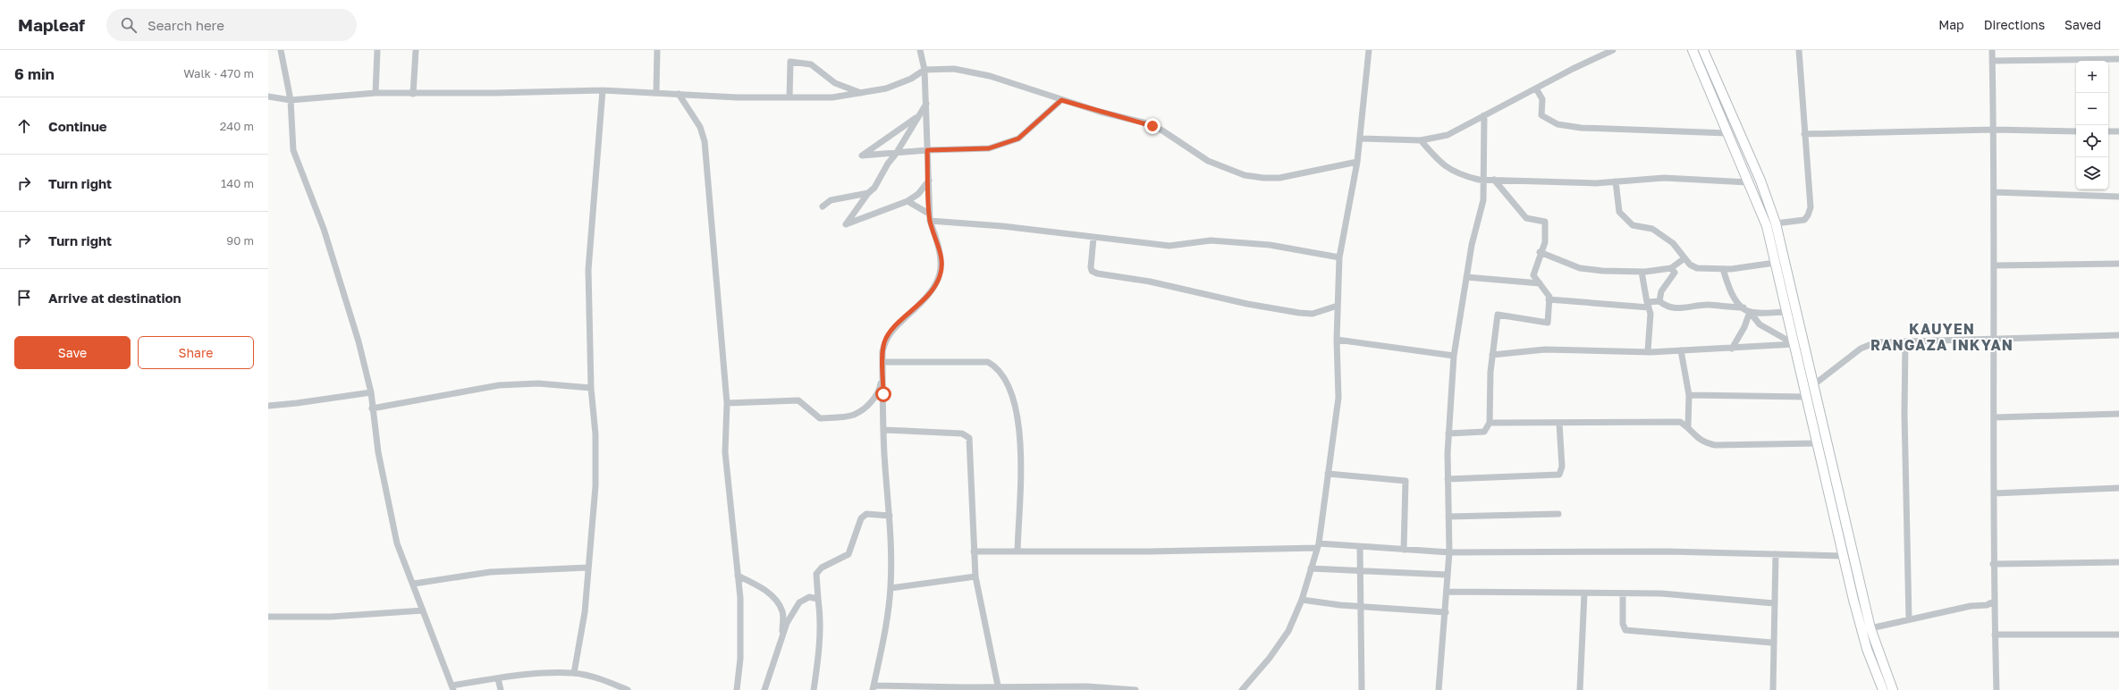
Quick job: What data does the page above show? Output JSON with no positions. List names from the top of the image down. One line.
{"districts":["KAUYEN RANGAZA INKYAN"],"page":{"header":"Mapleaf","search":"Search here","nav":["Map","Directions","Saved"],"heading":["6 min","Walk · 470 m"],"map_buttons":["+","−"],"list":[["Continue","240 m"],["Turn right","140 m"],["Turn right","90 m"],"Arrive at destination"],"buttons":["Save","Share"]}}
